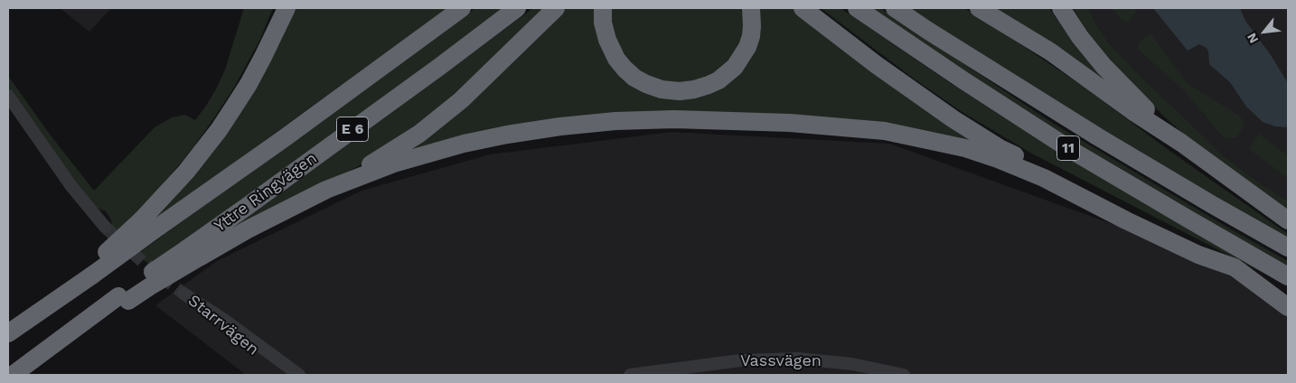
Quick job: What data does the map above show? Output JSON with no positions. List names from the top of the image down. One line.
{"streets":{"highway":["E 6","11","Yttre Ringvägen"],"street":["Starrvägen","Vassvägen"]},"north":"bottom left"}
